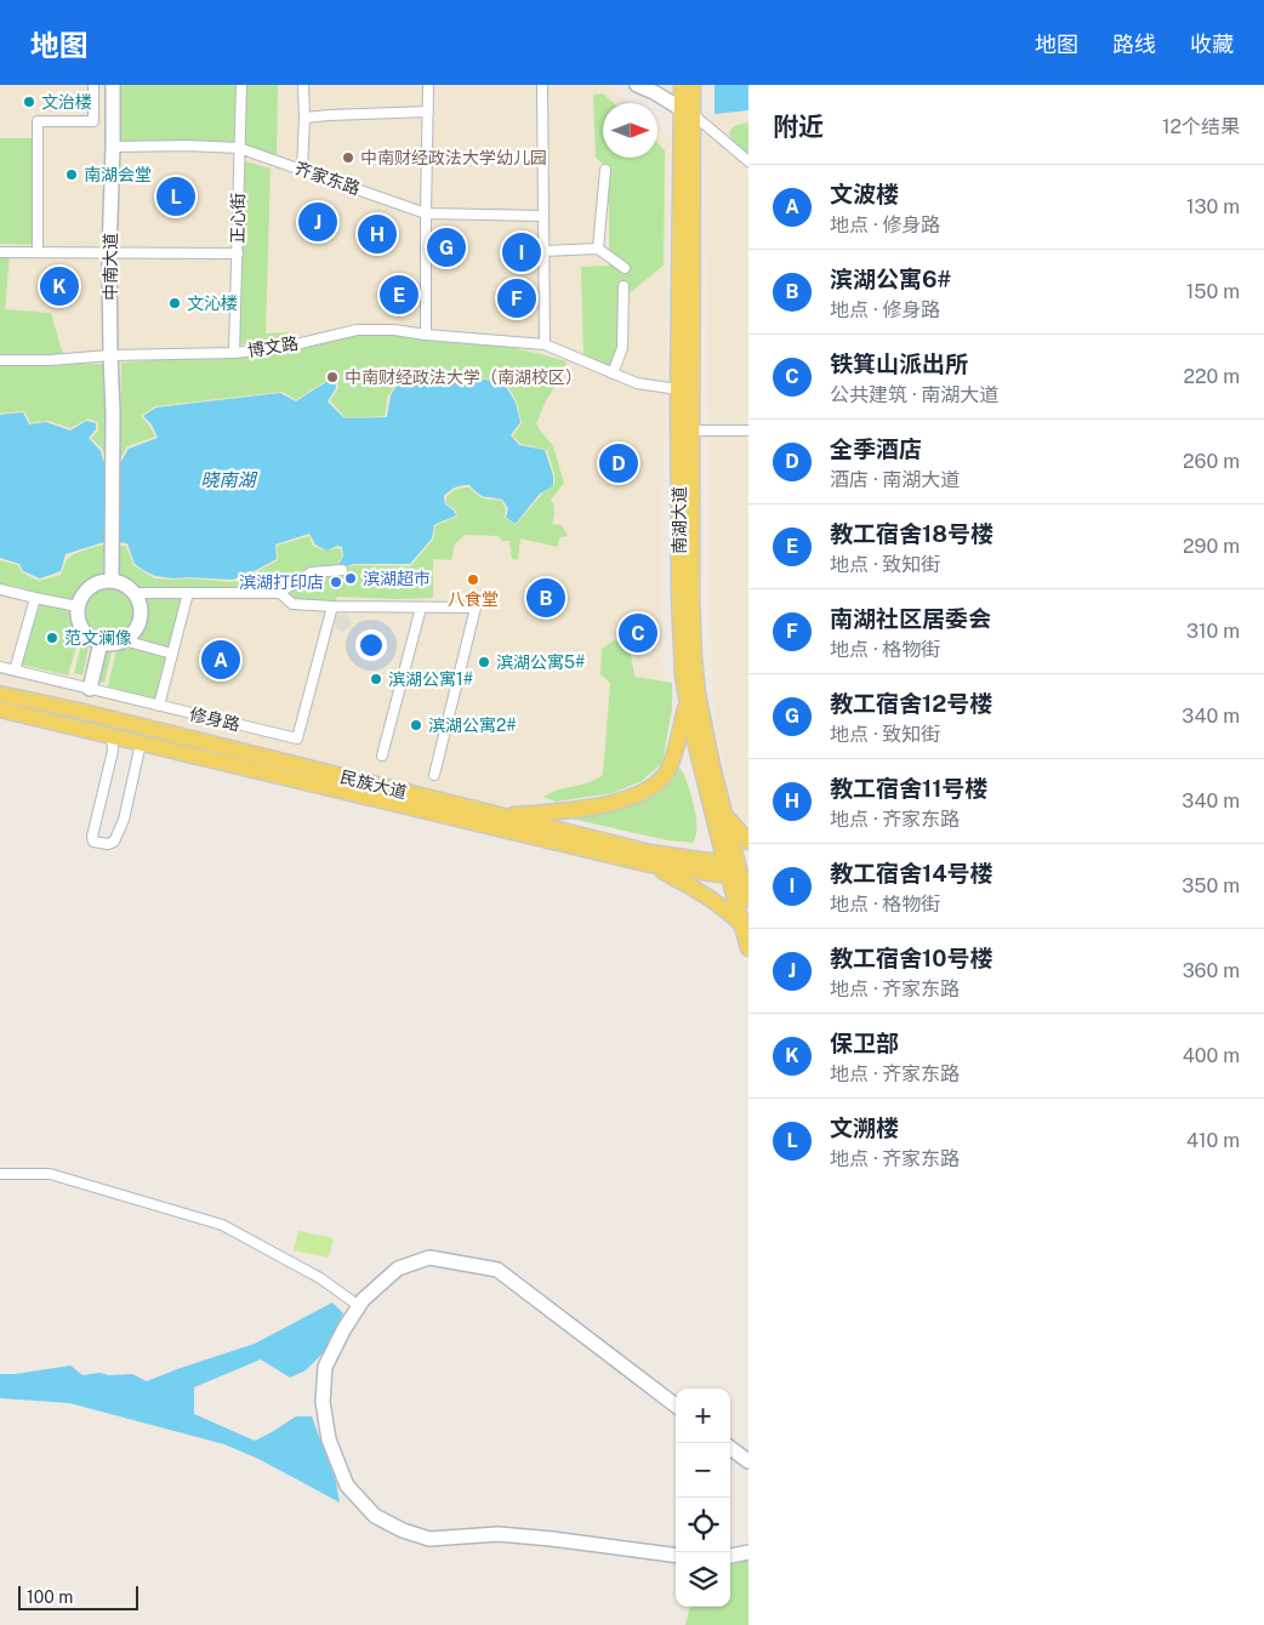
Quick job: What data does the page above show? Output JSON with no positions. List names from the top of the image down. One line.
{"streets":{"main road":["南湖大道","民族大道"],"street":["齐家东路","正心街","中南大道","博文路","修身路"]},"crossings":[["齐家东路","正心街"],["齐家东路","中南大道"],["正心街","博文路"],["中南大道","博文路"],["博文路","南湖大道"],["南湖大道","民族大道"]],"water":["晓南湖"],"places":["文治楼","中南财经政法大学幼儿园","南湖会堂","文沁楼","中南财经政法大学（南湖校区）","滨湖超市","八食堂","滨湖打印店","范文澜像","滨湖公寓5#","滨湖公寓1#","滨湖公寓2#"],"scale_bar":"100 m","north":"right","page":{"header":"地图","nav":["地图","路线","收藏"],"heading":["附近","12个结果"],"list":[{"mark":"A","name":"文波楼","note":"地点 · 修身路","value":"130 m"},{"mark":"B","name":"滨湖公寓6#","note":"地点 · 修身路","value":"150 m"},{"mark":"C","name":"铁箕山派出所","note":"公共建筑 · 南湖大道","value":"220 m"},{"mark":"D","name":"全季酒店","note":"酒店 · 南湖大道","value":"260 m"},{"mark":"E","name":"教工宿舍18号楼","note":"地点 · 致知街","value":"290 m"},{"mark":"F","name":"南湖社区居委会","note":"地点 · 格物街","value":"310 m"},{"mark":"G","name":"教工宿舍12号楼","note":"地点 · 致知街","value":"340 m"},{"mark":"H","name":"教工宿舍11号楼","note":"地点 · 齐家东路","value":"340 m"},{"mark":"I","name":"教工宿舍14号楼","note":"地点 · 格物街","value":"350 m"},{"mark":"J","name":"教工宿舍10号楼","note":"地点 · 齐家东路","value":"360 m"},{"mark":"K","name":"保卫部","note":"地点 · 齐家东路","value":"400 m"},{"mark":"L","name":"文溯楼","note":"地点 · 齐家东路","value":"410 m"}],"pins":["L","J","H","G","I","K","E","F","D","B","C","A"],"map_buttons":["+","−"],"scale":"100 m"}}
